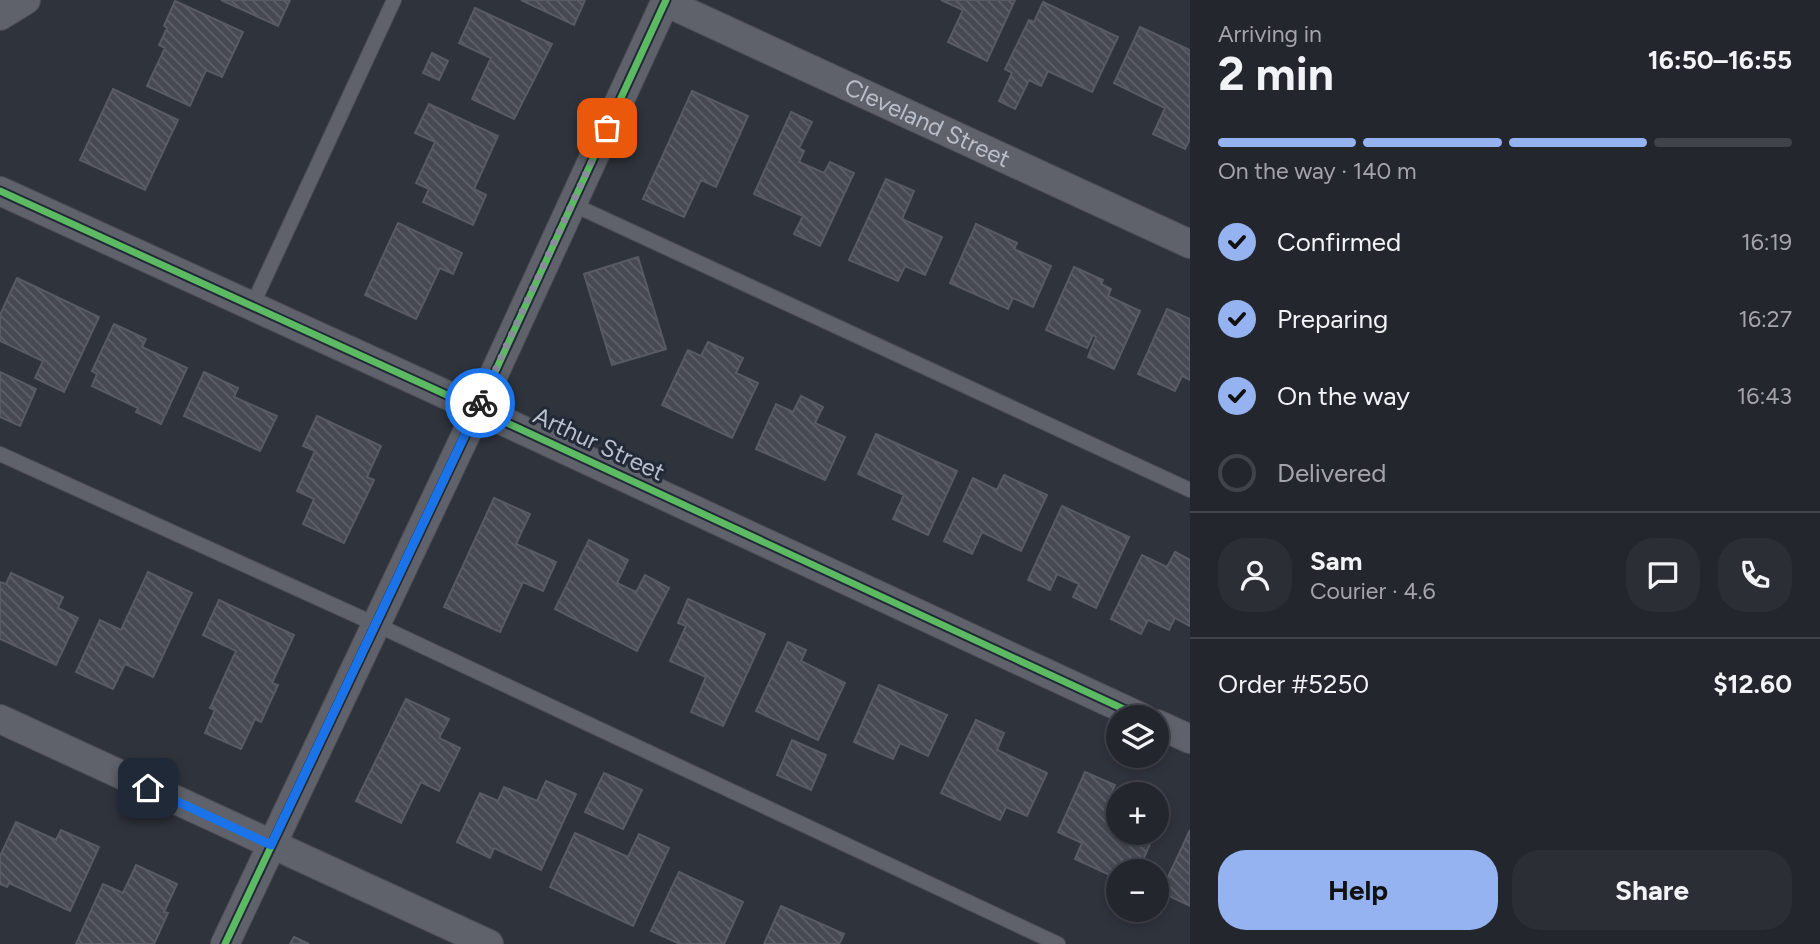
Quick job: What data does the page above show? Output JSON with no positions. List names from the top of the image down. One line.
{"streets":{"street":["Cleveland Street","Arthur Street"]},"page":{"heading":["2 min","Arriving in","16:50–16:55"],"panel":["Sam","Courier · 4.6","Order #5250","$12.60"],"bar":"On the way · 140 m","list":[["Confirmed","16:19"],["Preparing","16:27"],["On the way","16:43"],"Delivered"],"map_buttons":["+","−"],"buttons":["Help","Share"]}}
